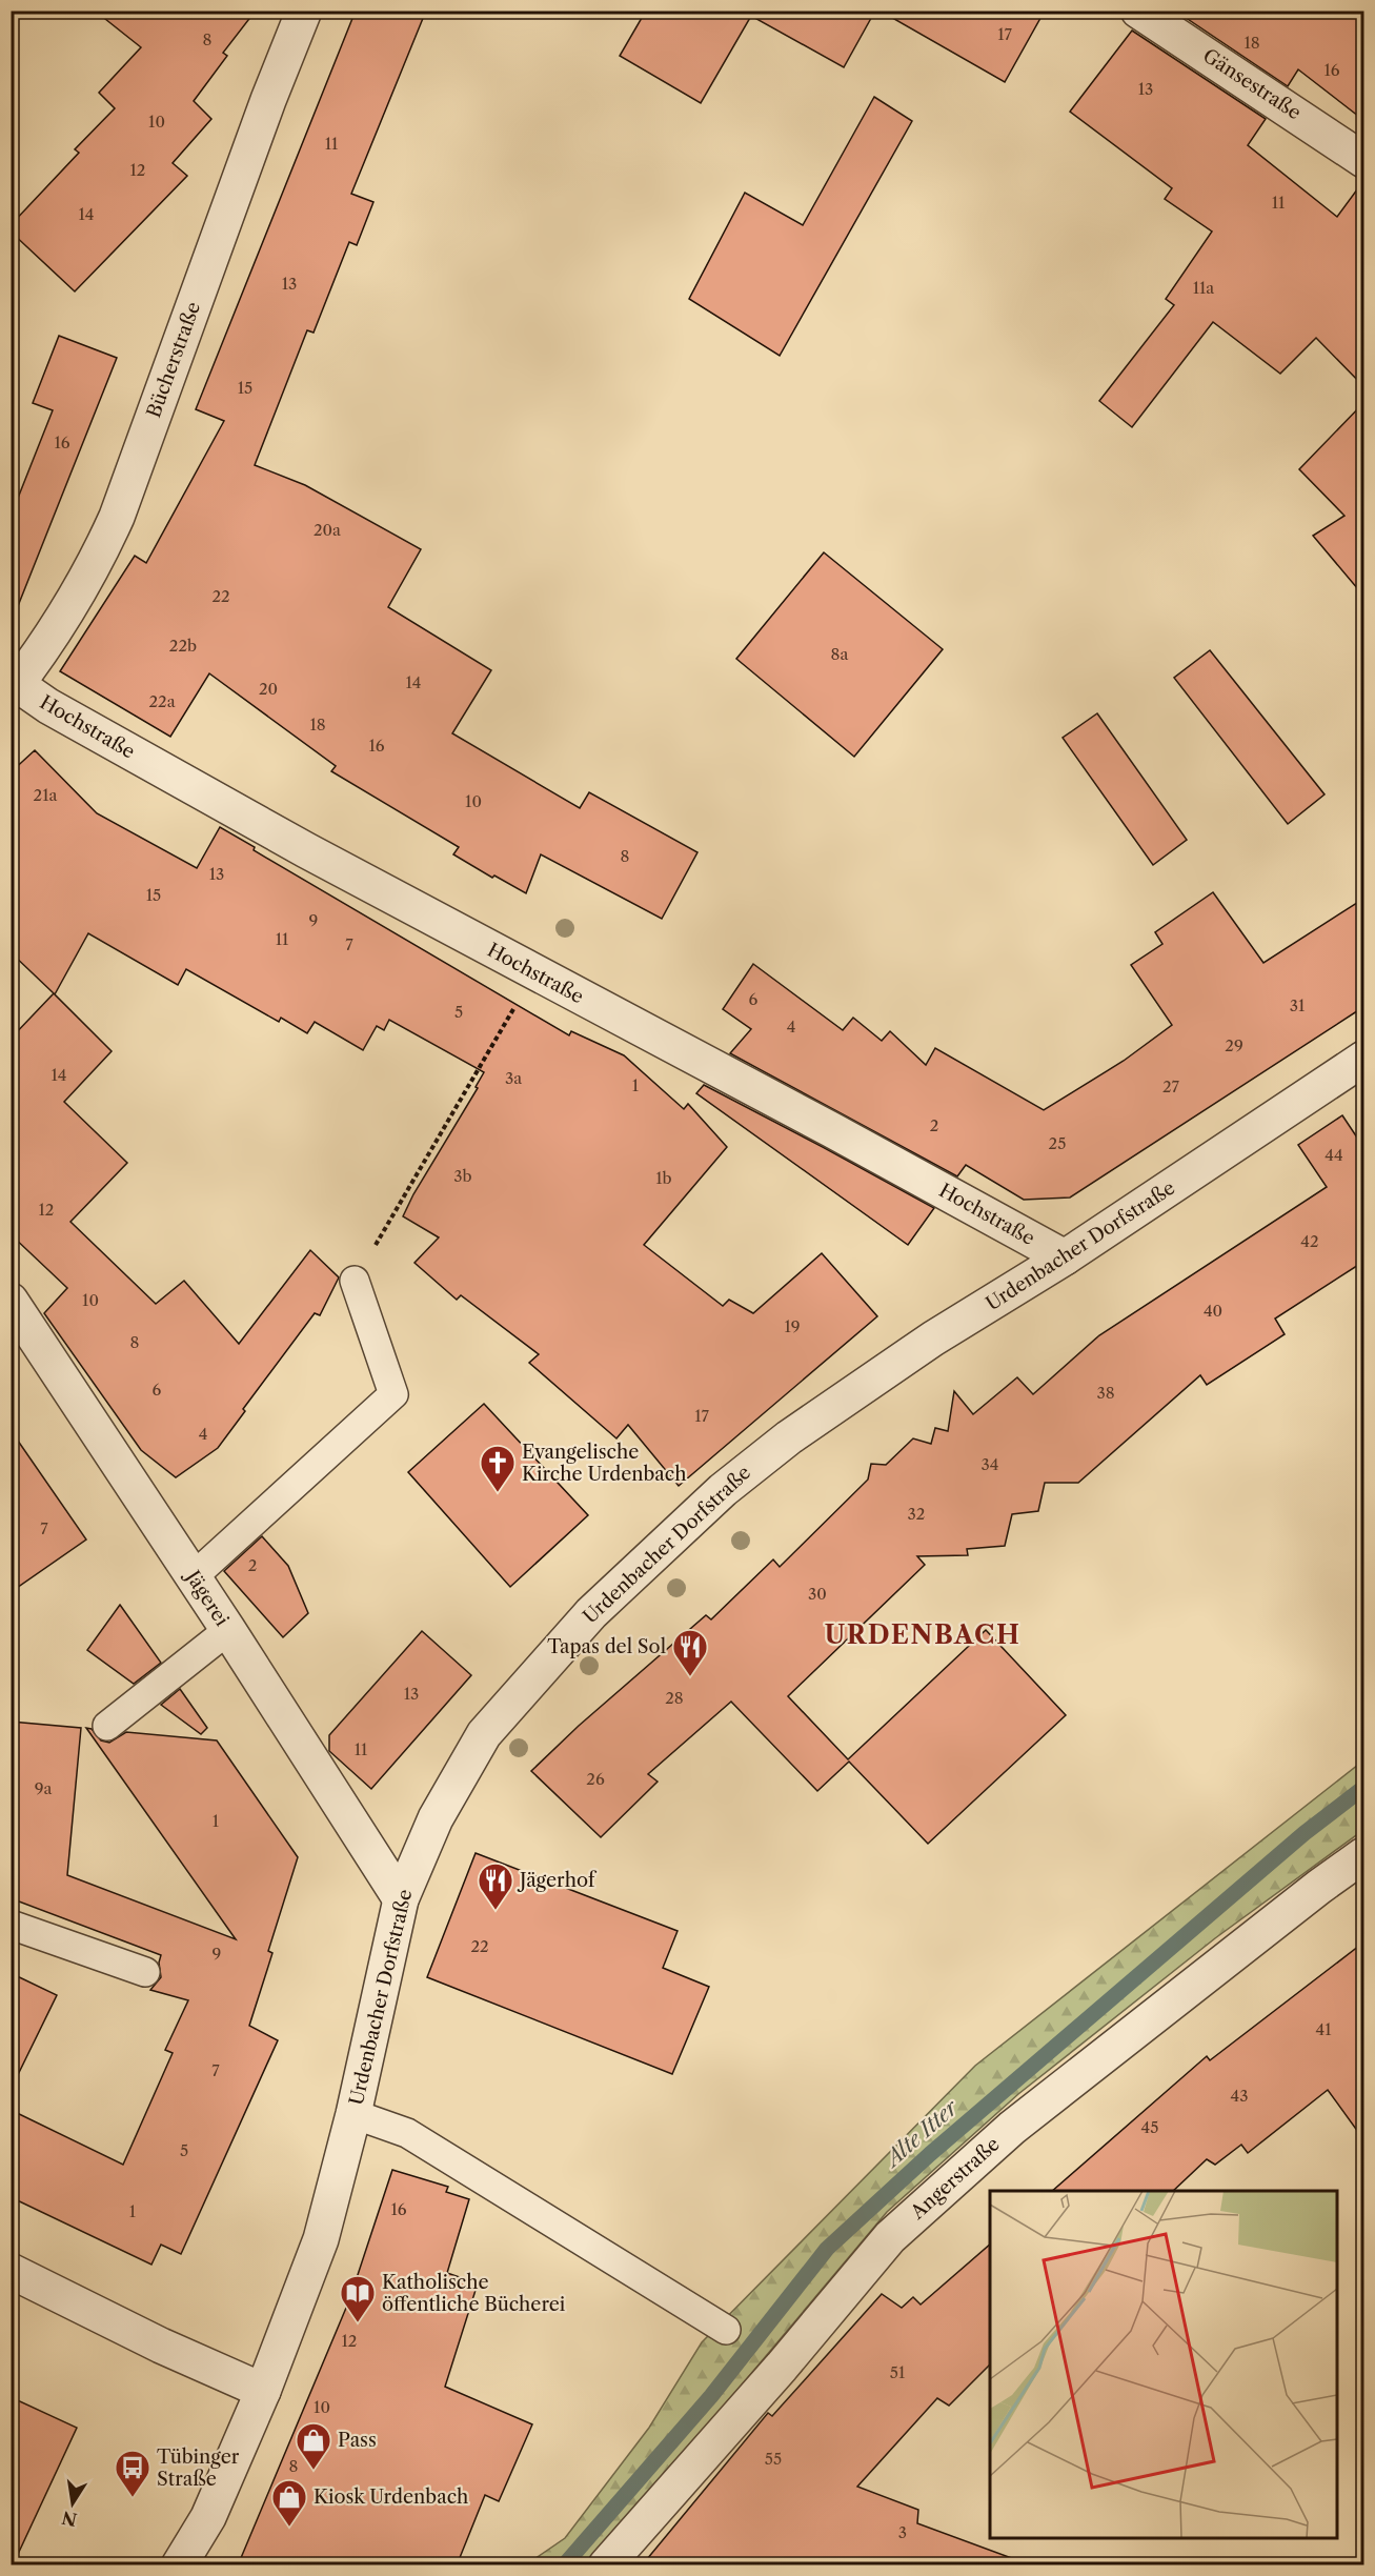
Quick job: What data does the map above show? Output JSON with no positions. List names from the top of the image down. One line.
{"streets":{"street":["Gänsestraße","Bücherstraße","Hochstraße","Urdenbacher Dorfstraße","Jägerei","Angerstraße"]},"crossings":[["Bücherstraße","Hochstraße"],["Hochstraße","Urdenbacher Dorfstraße"],["Urdenbacher Dorfstraße","Jägerei"]],"districts":["URDENBACH"],"water":["Alte Itter"],"places":{"church":["Evangelische Kirche Urdenbach"],"restaurant":["Tapas del Sol","Jägerhof"],"library":["Katholische öffentliche Bücherei"],"shop":["Pass","Kiosk Urdenbach"],"bus stop":["Tübinger Straße"]},"house_numbers":["17","8","18","16","13","10","11","12","11","14","13","11a","15","16","20a","22","22b","8a","14","20","22a","18","16","21a","10","8","13","15","9","11","7","6","31","5","4","29","14","3a","1","27","2","25","44","3b","1b","12","42","10","40","19","8","6","38","17","4","34","32","7","2","30","13","28","11","26","9a","1","22","9","41","7","43","45","5","16","1","12","51","10","55","8","3"],"north":"bottom"}
